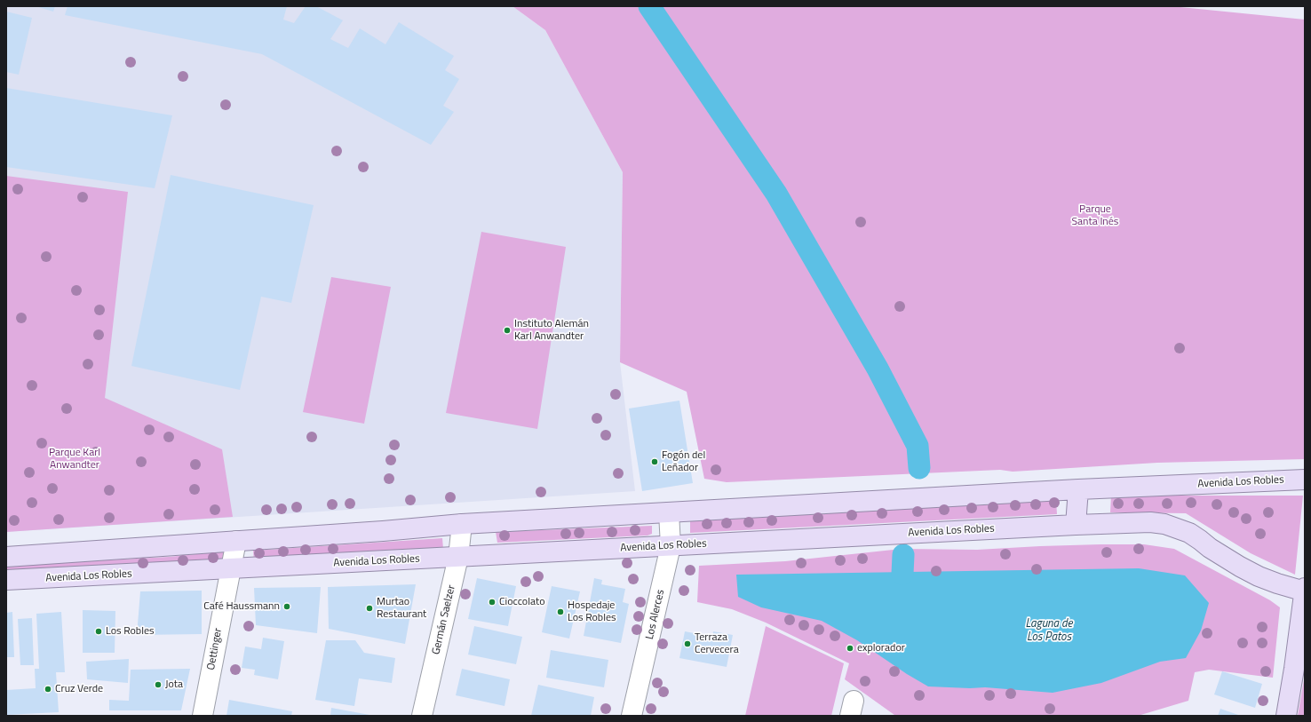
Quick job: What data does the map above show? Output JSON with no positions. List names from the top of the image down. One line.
{"streets":{"main road":["Avenida Los Robles"],"street":["Los Alerces","Germán Saelzer","Oettinger"]},"crossings":[["Avenida Los Robles","Los Alerces"],["Avenida Los Robles","Germán Saelzer"],["Avenida Los Robles","Oettinger"]],"water":["Laguna de Los Patos"],"parks":["Parque Santa Inés","Parque Karl Anwandter"],"places":["Instituto Alemán Karl Anwandter","Fogón del Leñador","Cioccolato","Café Haussmann","Murtao Restaurant","Hospedaje Los Robles","Los Robles","Terraza Cervecera","explorador","Jota","Cruz Verde"]}
